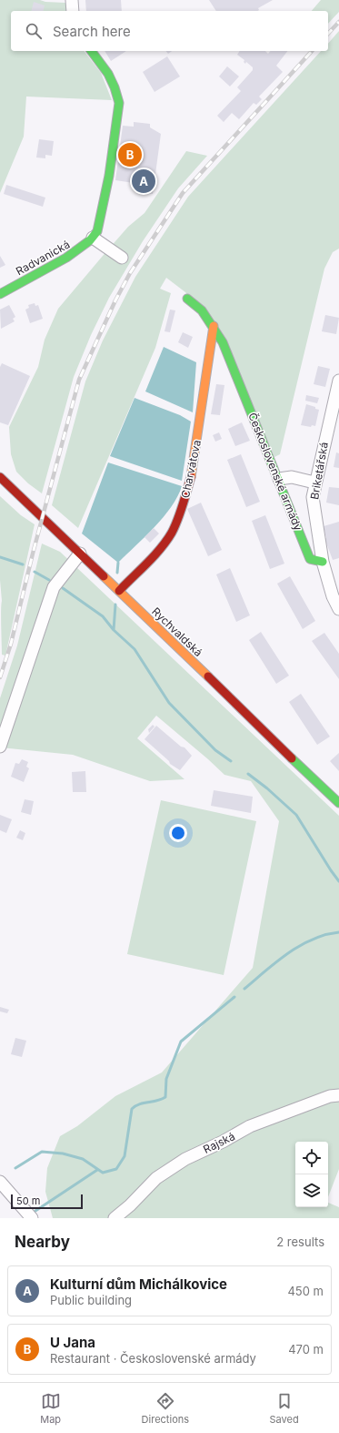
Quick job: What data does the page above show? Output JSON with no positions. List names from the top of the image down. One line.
{"streets":{"street":["Radvanická","Charvátova","Briketářská","Československé armády","Rychvaldská","Rajská"]},"crossings":[["Charvátova","Československé armády"],["Charvátova","Rychvaldská"],["Briketářská","Československé armády"]],"scale_bar":"50 m","page":{"search":"Search here","pins":["B","A"],"scale":"50 m","heading":["Nearby","2 results"],"list":[{"mark":"A","name":"Kulturní dům Michálkovice","note":"Public building","value":"450 m"},{"mark":"B","name":"U Jana","note":"Restaurant · Československé armády","value":"470 m"}],"nav":["Map","Directions","Saved"]}}
